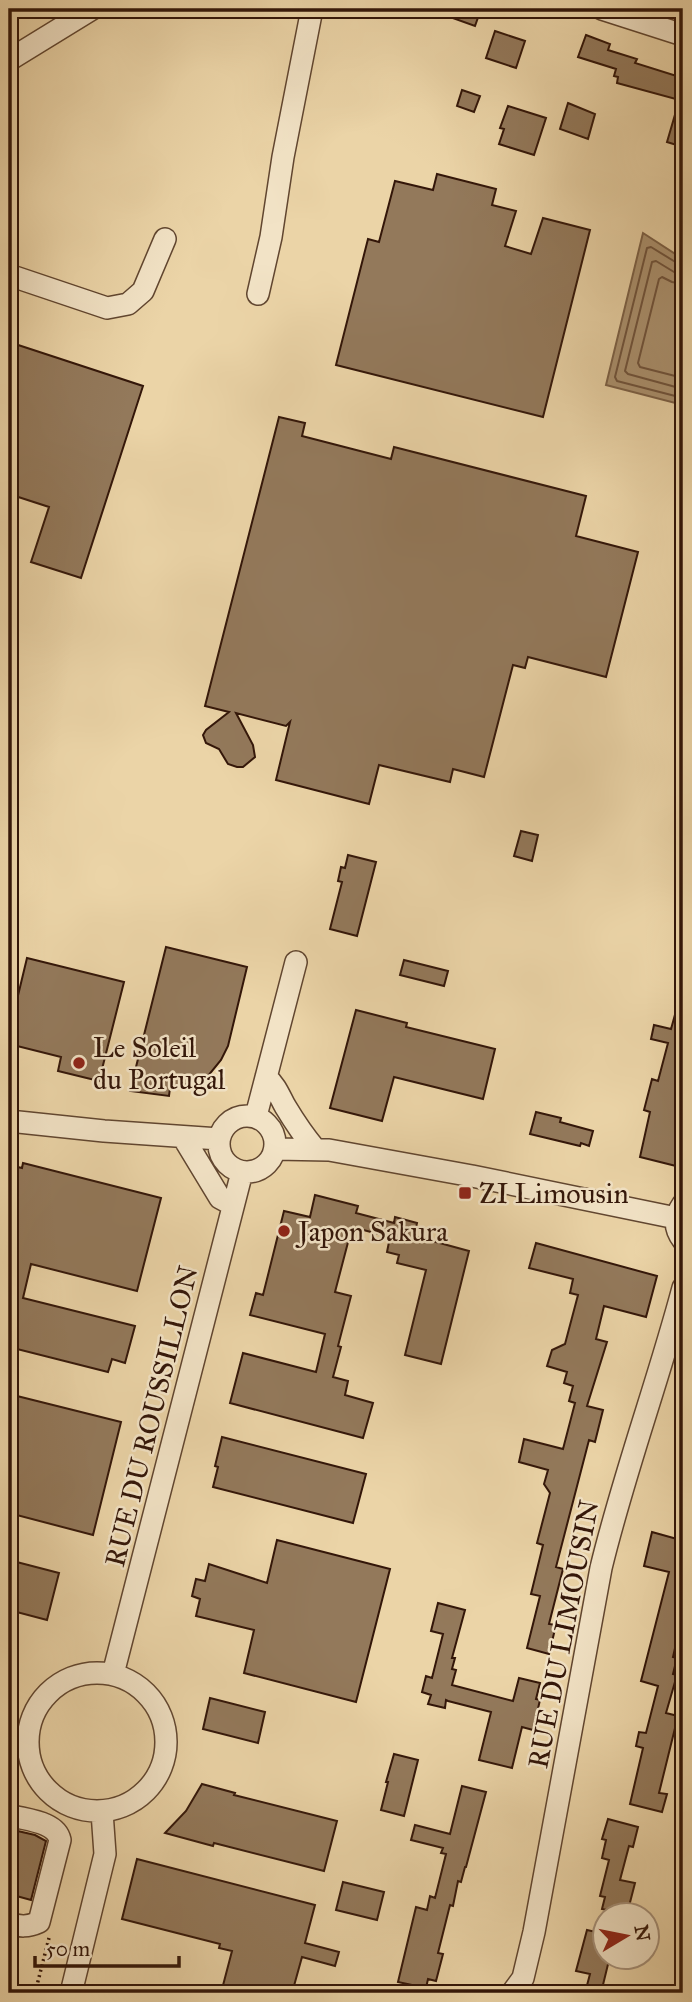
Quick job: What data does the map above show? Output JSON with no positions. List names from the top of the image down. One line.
{"streets":{"street":["RUE DU ROUSSILLON","RUE DU LIMOUSIN"]},"places":{"other":["Le Soleil du Portugal","Japon Sakura"],"transit":["ZI Limousin"]},"scale_bar":"50 m","north":"right"}
